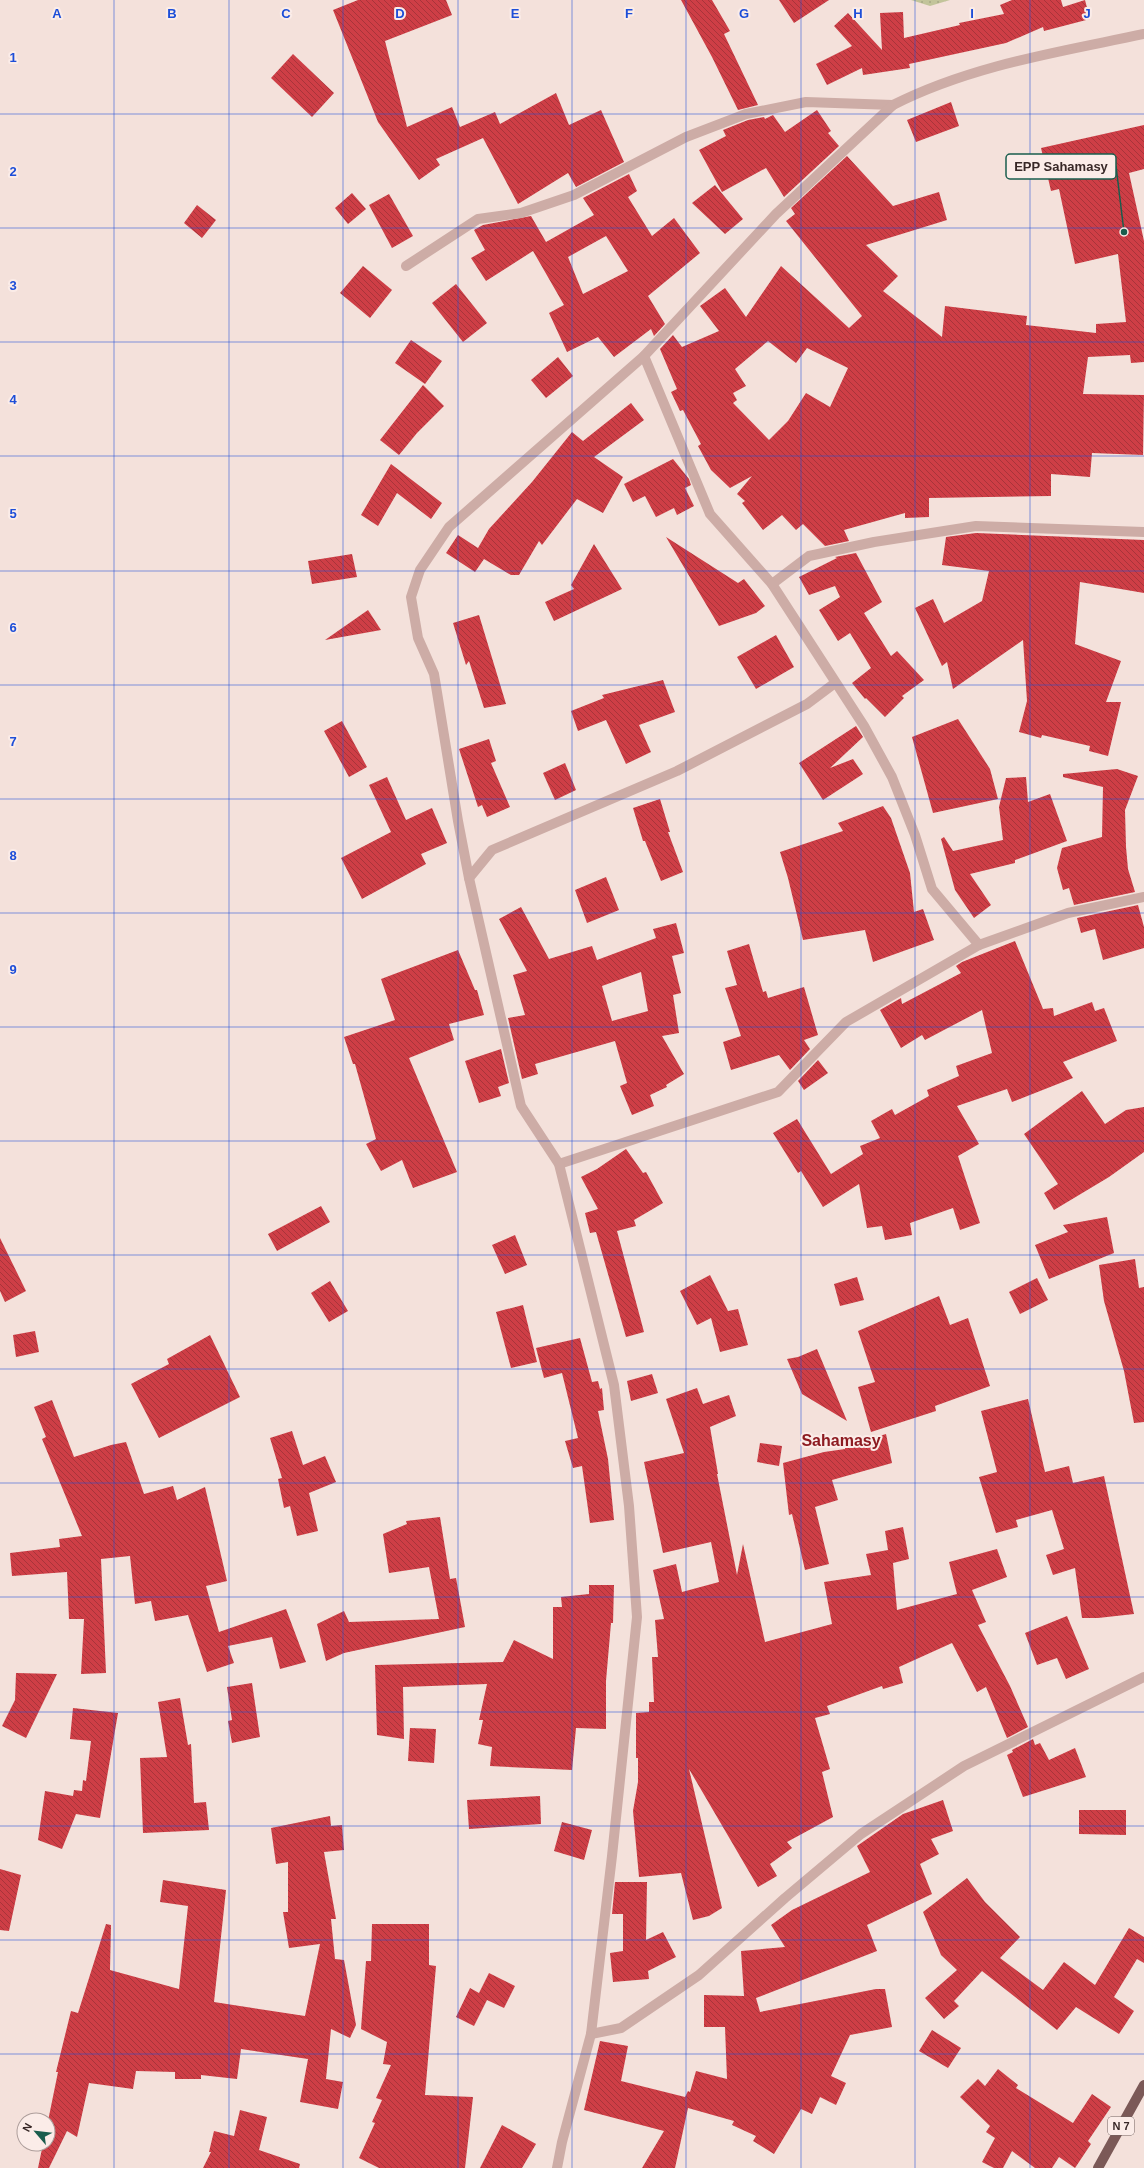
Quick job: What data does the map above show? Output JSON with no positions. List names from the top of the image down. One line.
{"streets":{"main road":["N 7"]},"districts":["Sahamasy"],"places":["EPP Sahamasy"],"north":"top left","grid":{"columns":["A","B","C","D","E","F","G","H","I","J"],"rows":["1","2","3","4","5","6","7","8","9"]}}
